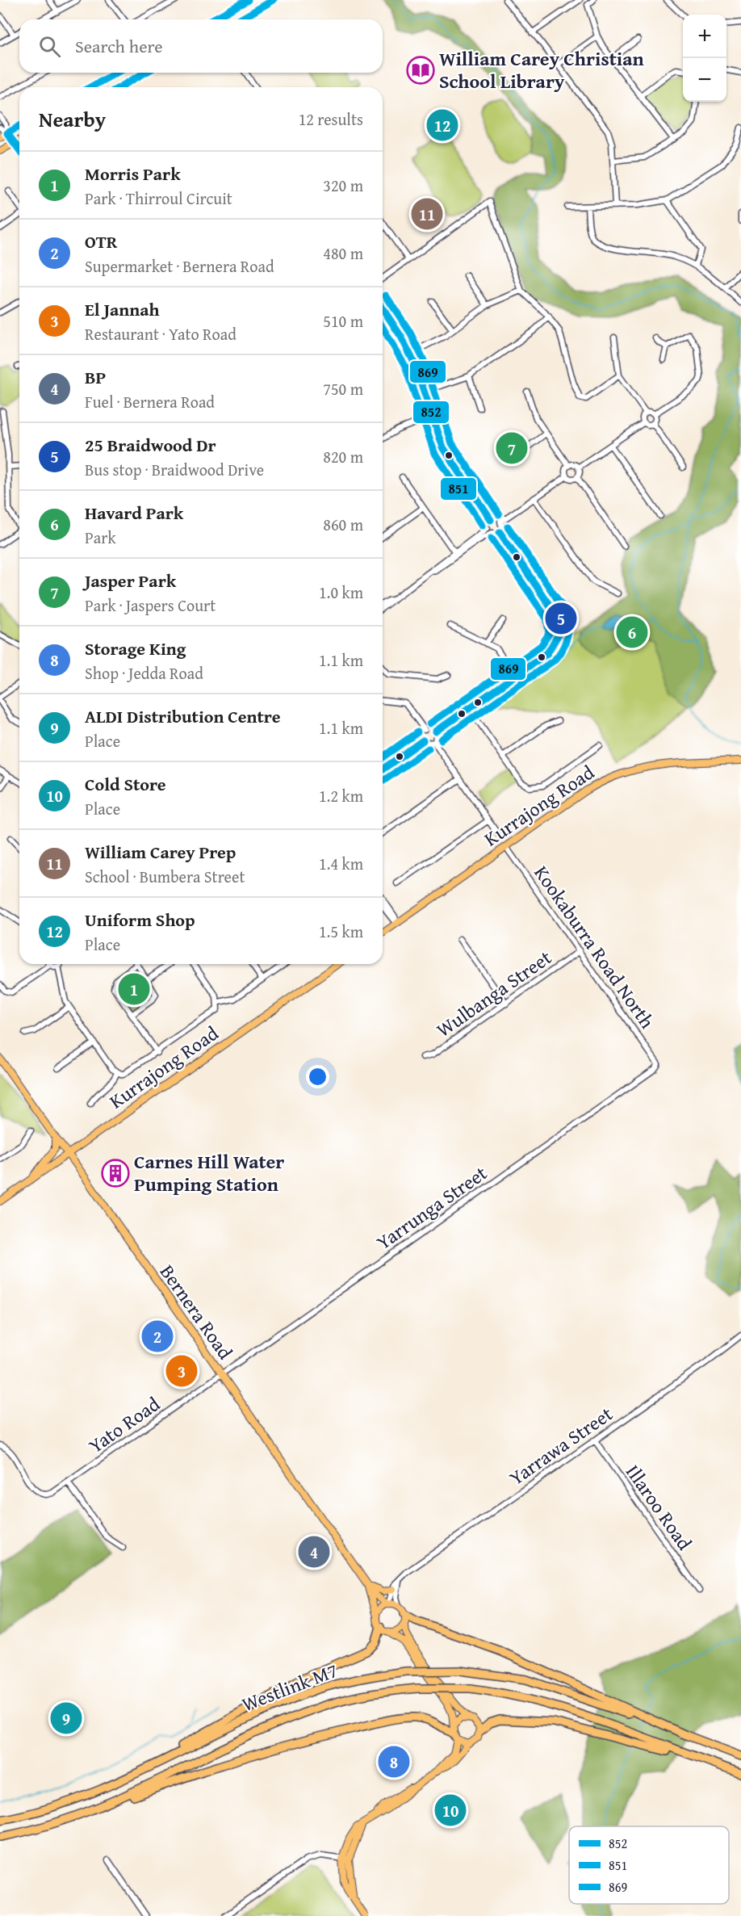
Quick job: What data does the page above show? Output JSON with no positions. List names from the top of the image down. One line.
{"streets":{"highway":["Westlink M7"],"main road":["Kurrajong Road","Bernera Road"],"street":["Kookaburra Road North","Wulbanga Street","Yarrunga Street","Yato Road","Yarrawa Street","Illaroo Road"]},"crossings":[["Kurrajong Road","Kookaburra Road North"],["Kurrajong Road","Bernera Road"],["Kookaburra Road North","Wulbanga Street"],["Kookaburra Road North","Yarrunga Street"],["Yarrunga Street","Bernera Road"],["Yarrunga Street","Yato Road"],["Bernera Road","Yato Road"],["Bernera Road","Yarrawa Street"],["Yarrawa Street","Illaroo Road"]],"places":{"library":["William Carey Christian School Library"],"building":["Carnes Hill Water Pumping Station"]},"lines":["transit line 852","transit line 869","transit line 851"],"legend":["852","851","869"],"page":{"map_buttons":["+","−"],"search":"Search here","heading":["Nearby","12 results"],"pins":["12","11","7","5","6","1","2","3","4","9","8","10"],"list":[{"mark":"1","name":"Morris Park","note":"Park · Thirroul Circuit","value":"320 m"},{"mark":"2","name":"OTR","note":"Supermarket · Bernera Road","value":"480 m"},{"mark":"3","name":"El Jannah","note":"Restaurant · Yato Road","value":"510 m"},{"mark":"4","name":"BP","note":"Fuel · Bernera Road","value":"750 m"},{"mark":"5","name":"25 Braidwood Dr","note":"Bus stop · Braidwood Drive","value":"820 m"},{"mark":"6","name":"Havard Park","note":"Park","value":"860 m"},{"mark":"7","name":"Jasper Park","note":"Park · Jaspers Court","value":"1.0 km"},{"mark":"8","name":"Storage King","note":"Shop · Jedda Road","value":"1.1 km"},{"mark":"9","name":"ALDI Distribution Centre","note":"Place","value":"1.1 km"},{"mark":"10","name":"Cold Store","note":"Place","value":"1.2 km"},{"mark":"11","name":"William Carey Prep","note":"School · Bumbera Street","value":"1.4 km"},{"mark":"12","name":"Uniform Shop","note":"Place","value":"1.5 km"}]}}
